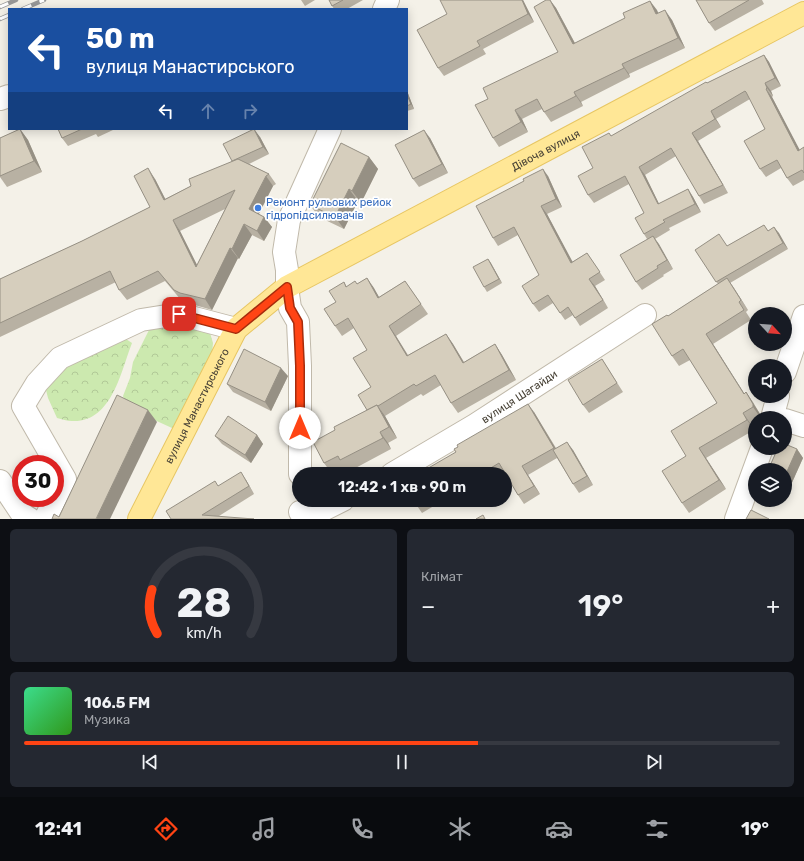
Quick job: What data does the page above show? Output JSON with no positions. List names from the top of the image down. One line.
{"streets":{"main road":["Дівоча вулиця","вулиця Манастирського"],"street":["вулиця Шагайди"]},"crossings":[["Дівоча вулиця","вулиця Манастирського"]],"places":["Ремонт рульових рейок гідропідсилювачів"],"north":"bottom right","page":{"turn":["50 m","вулиця Манастирського"],"limit":"30","trip":"12:42 · 1 хв · 90 m","tile":"Клімат","heat":["−","19°","+"],"song":["106.5 FM","Музика"],"tabs":["12:41","19°"],"gauge":["28","km/h"]}}
